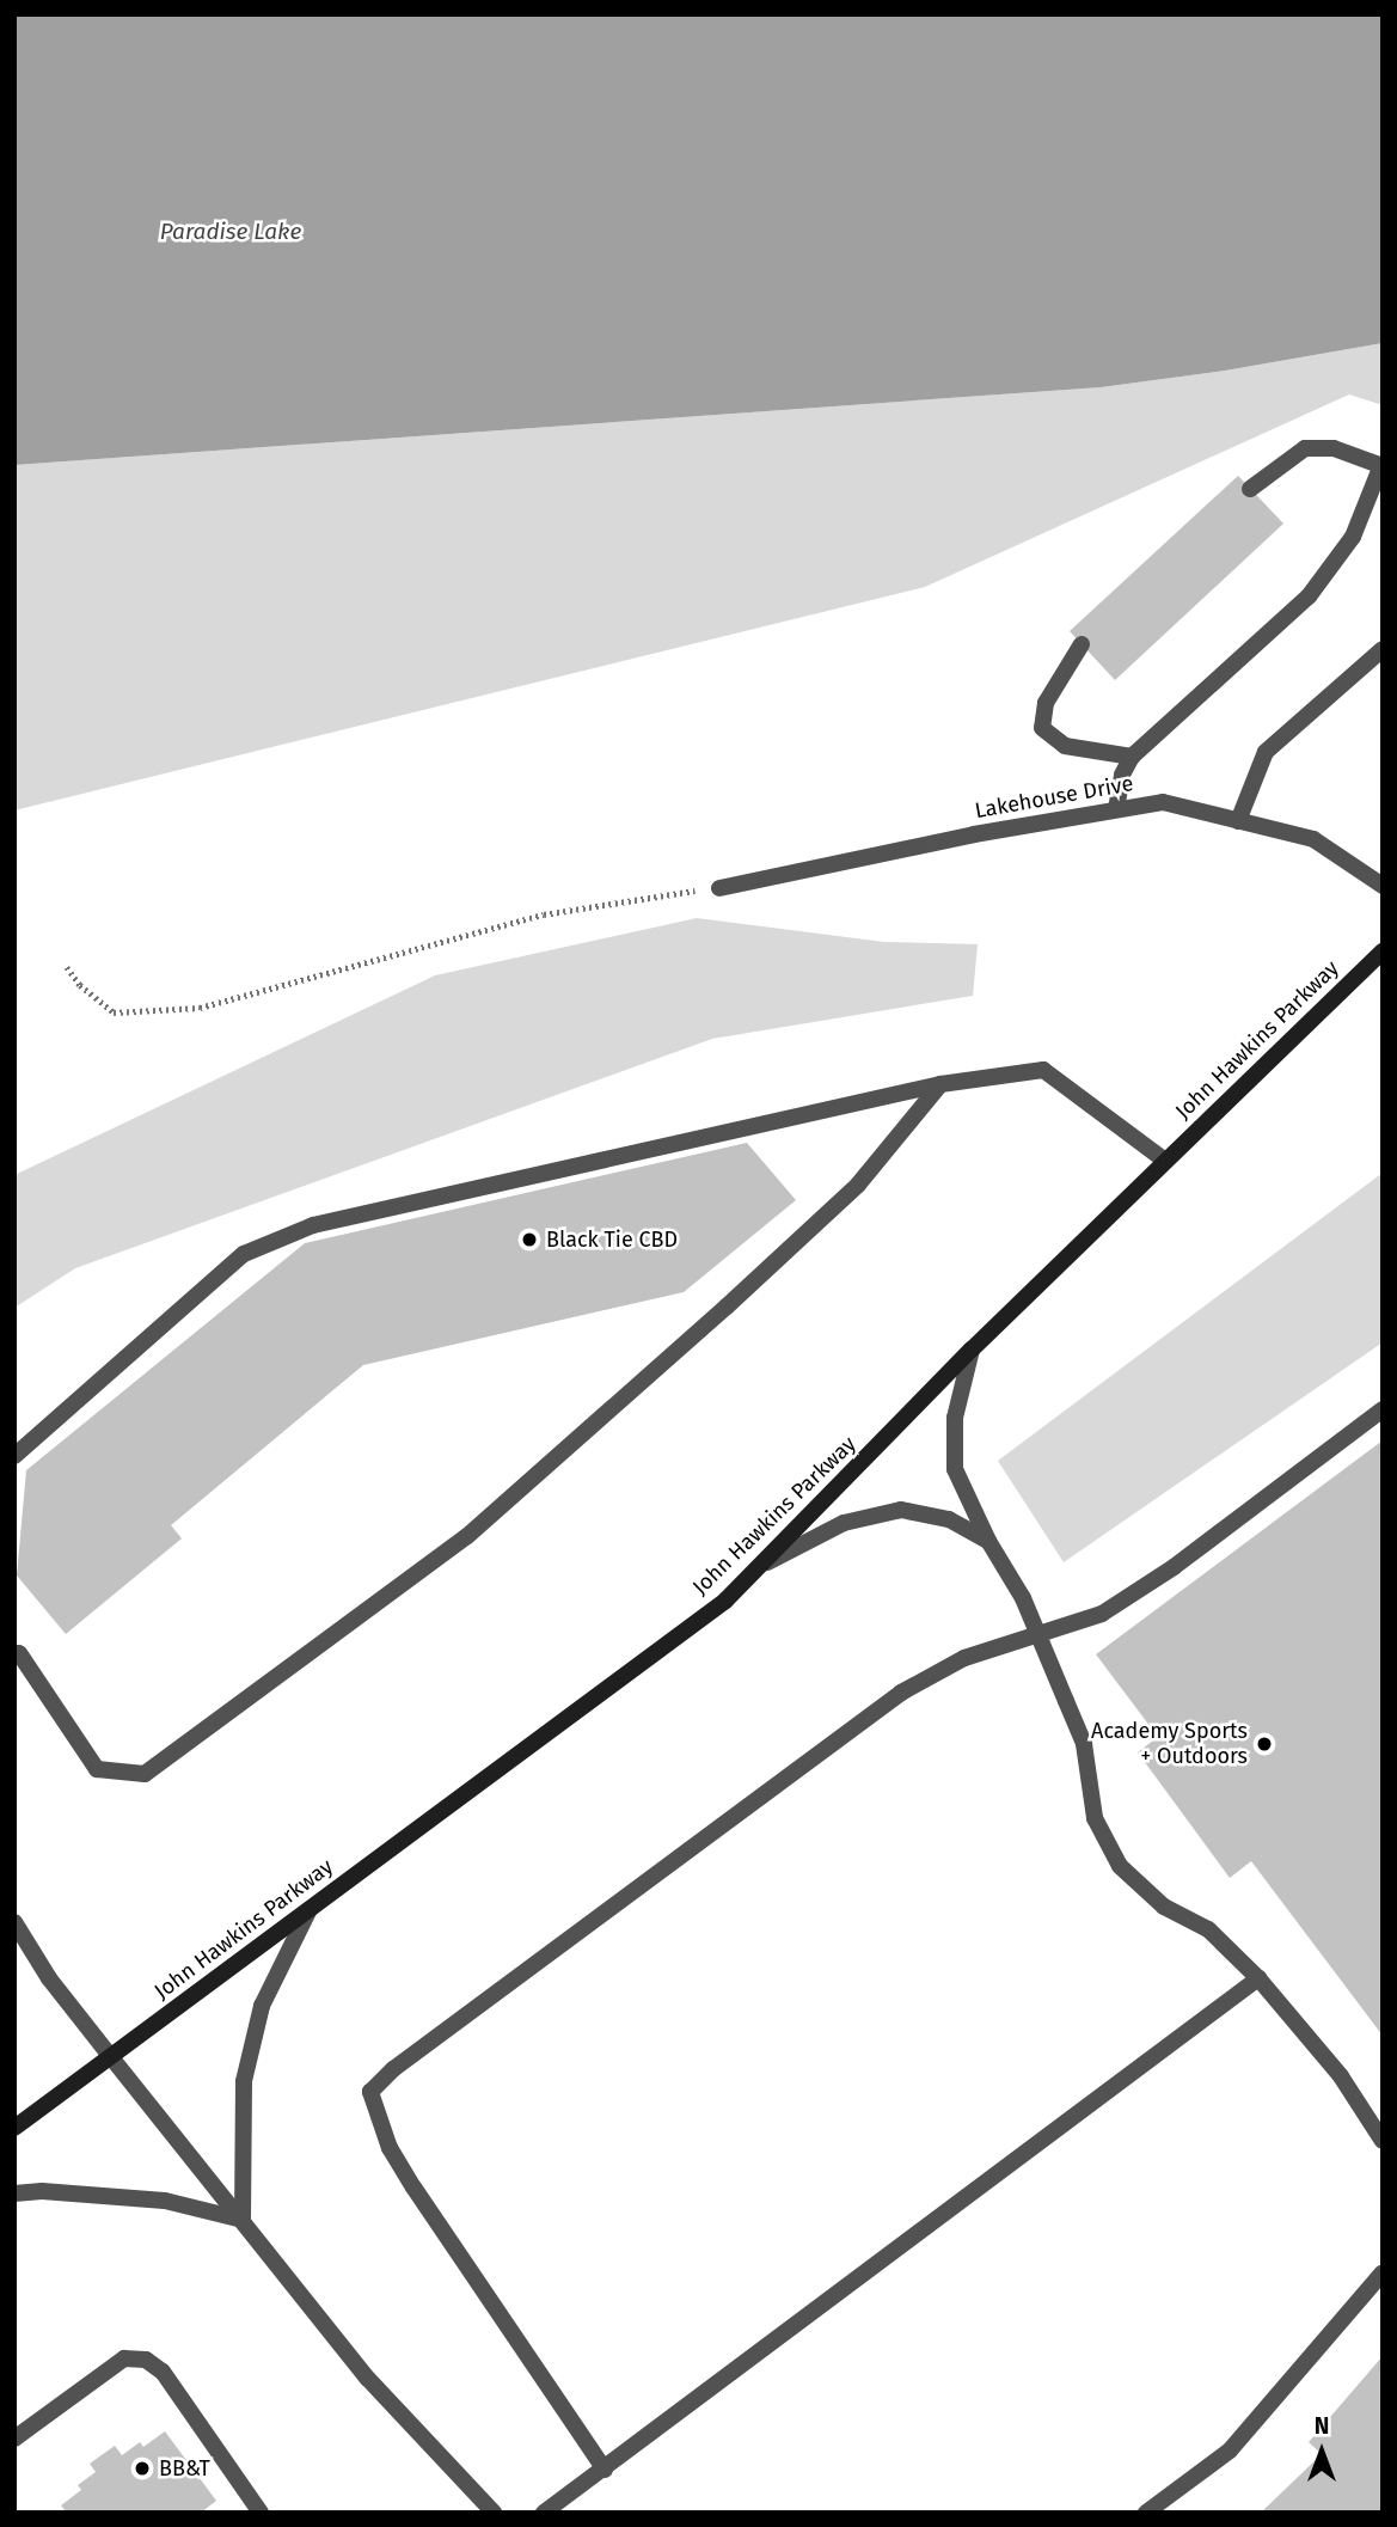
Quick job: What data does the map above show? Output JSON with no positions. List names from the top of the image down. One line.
{"streets":{"main road":["John Hawkins Parkway"],"street":["Lakehouse Drive"]},"water":["Paradise Lake"],"places":["Black Tie CBD","Academy Sports + Outdoors","BB&T"],"north":"top"}
